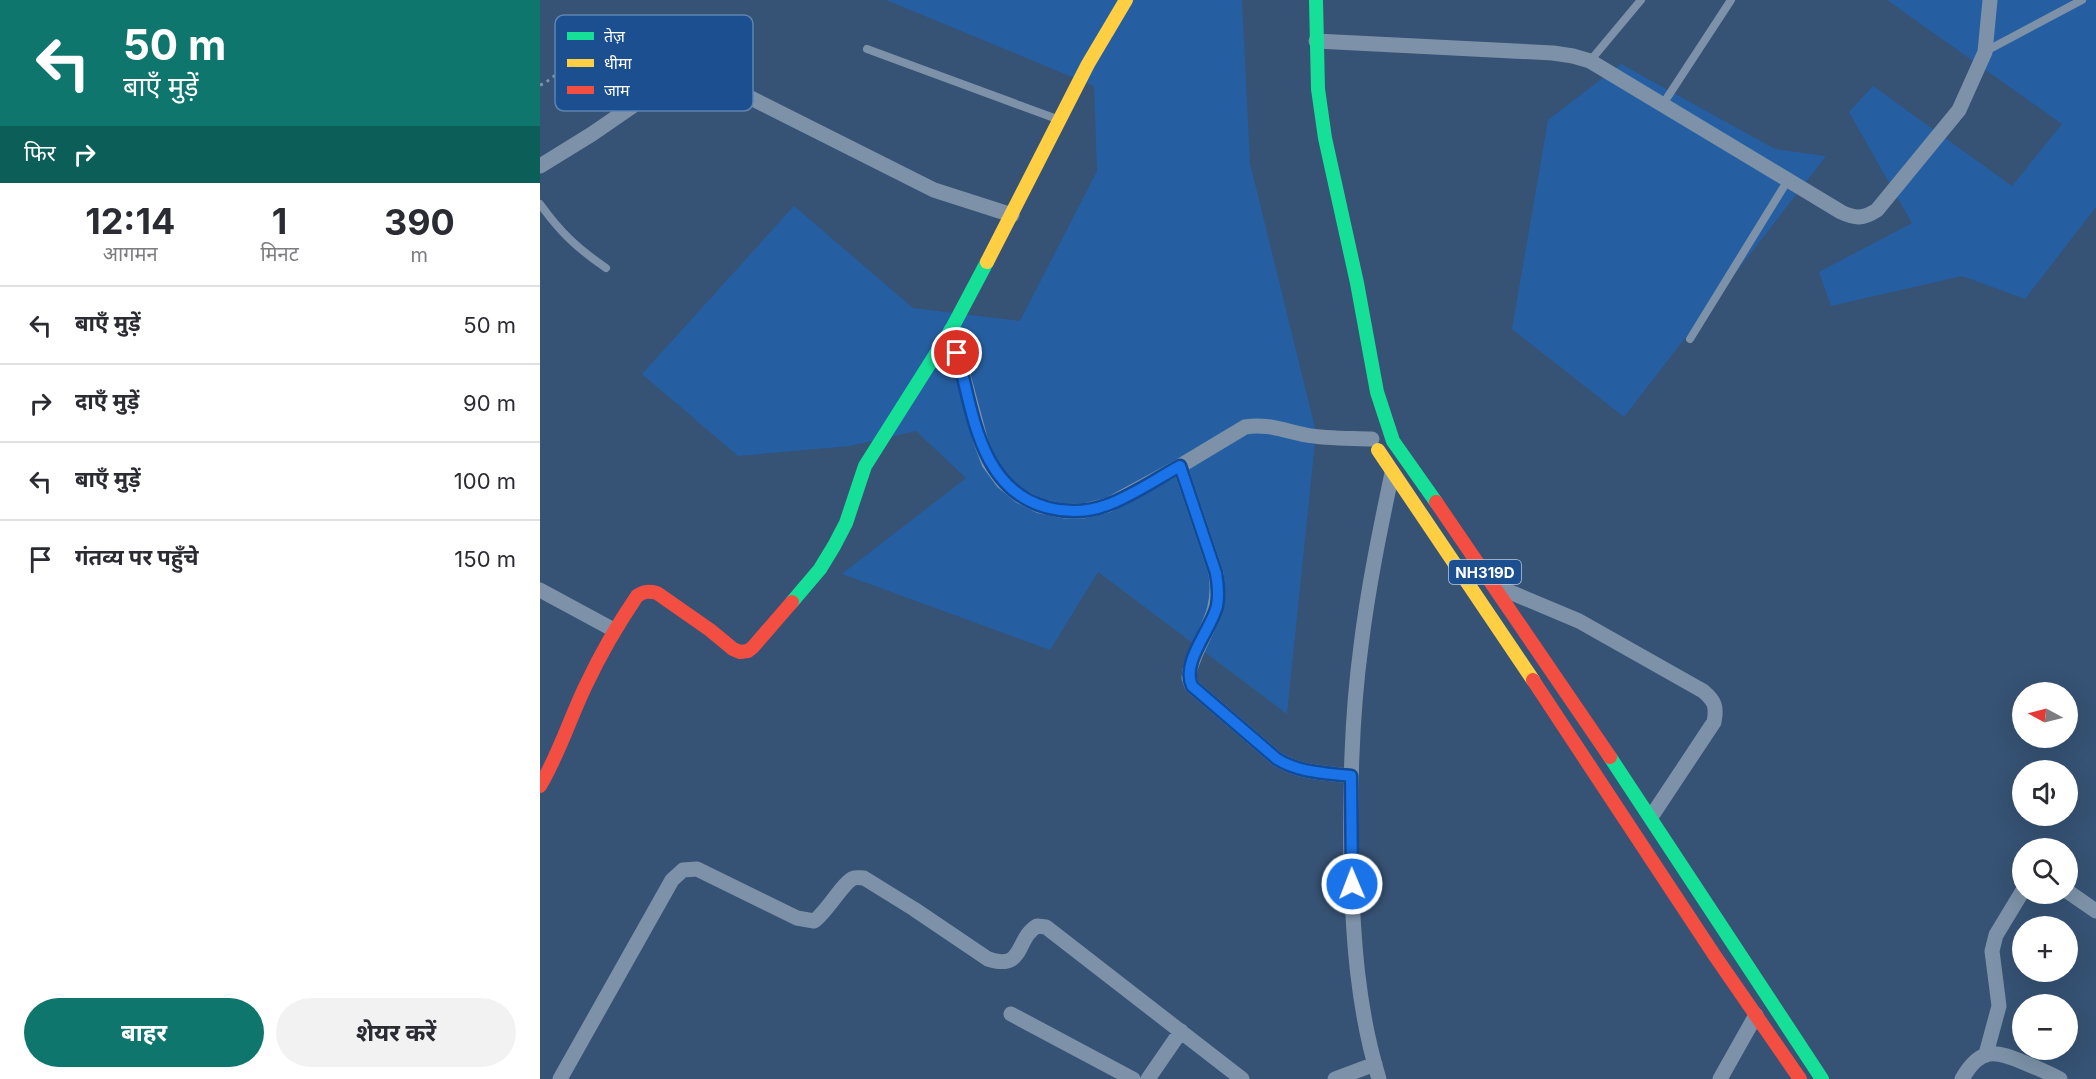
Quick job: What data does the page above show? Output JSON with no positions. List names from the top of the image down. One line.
{"streets":{"main road":["NH319D"]},"legend":["तेज़","धीमा","जाम"],"north":"left","page":{"turn":["50 m","बाएँ मुड़ें"],"then":"फिर","eta":["12:14","आगमन","1","मिनट","390","m"],"list":[{"name":"बाएँ मुड़ें","value":"50 m"},{"name":"दाएँ मुड़ें","value":"90 m"},{"name":"बाएँ मुड़ें","value":"100 m"},{"name":"गंतव्य पर पहुँचे","value":"150 m"}],"map_buttons":["+","−"],"buttons":["बाहर","शेयर करें"]}}
